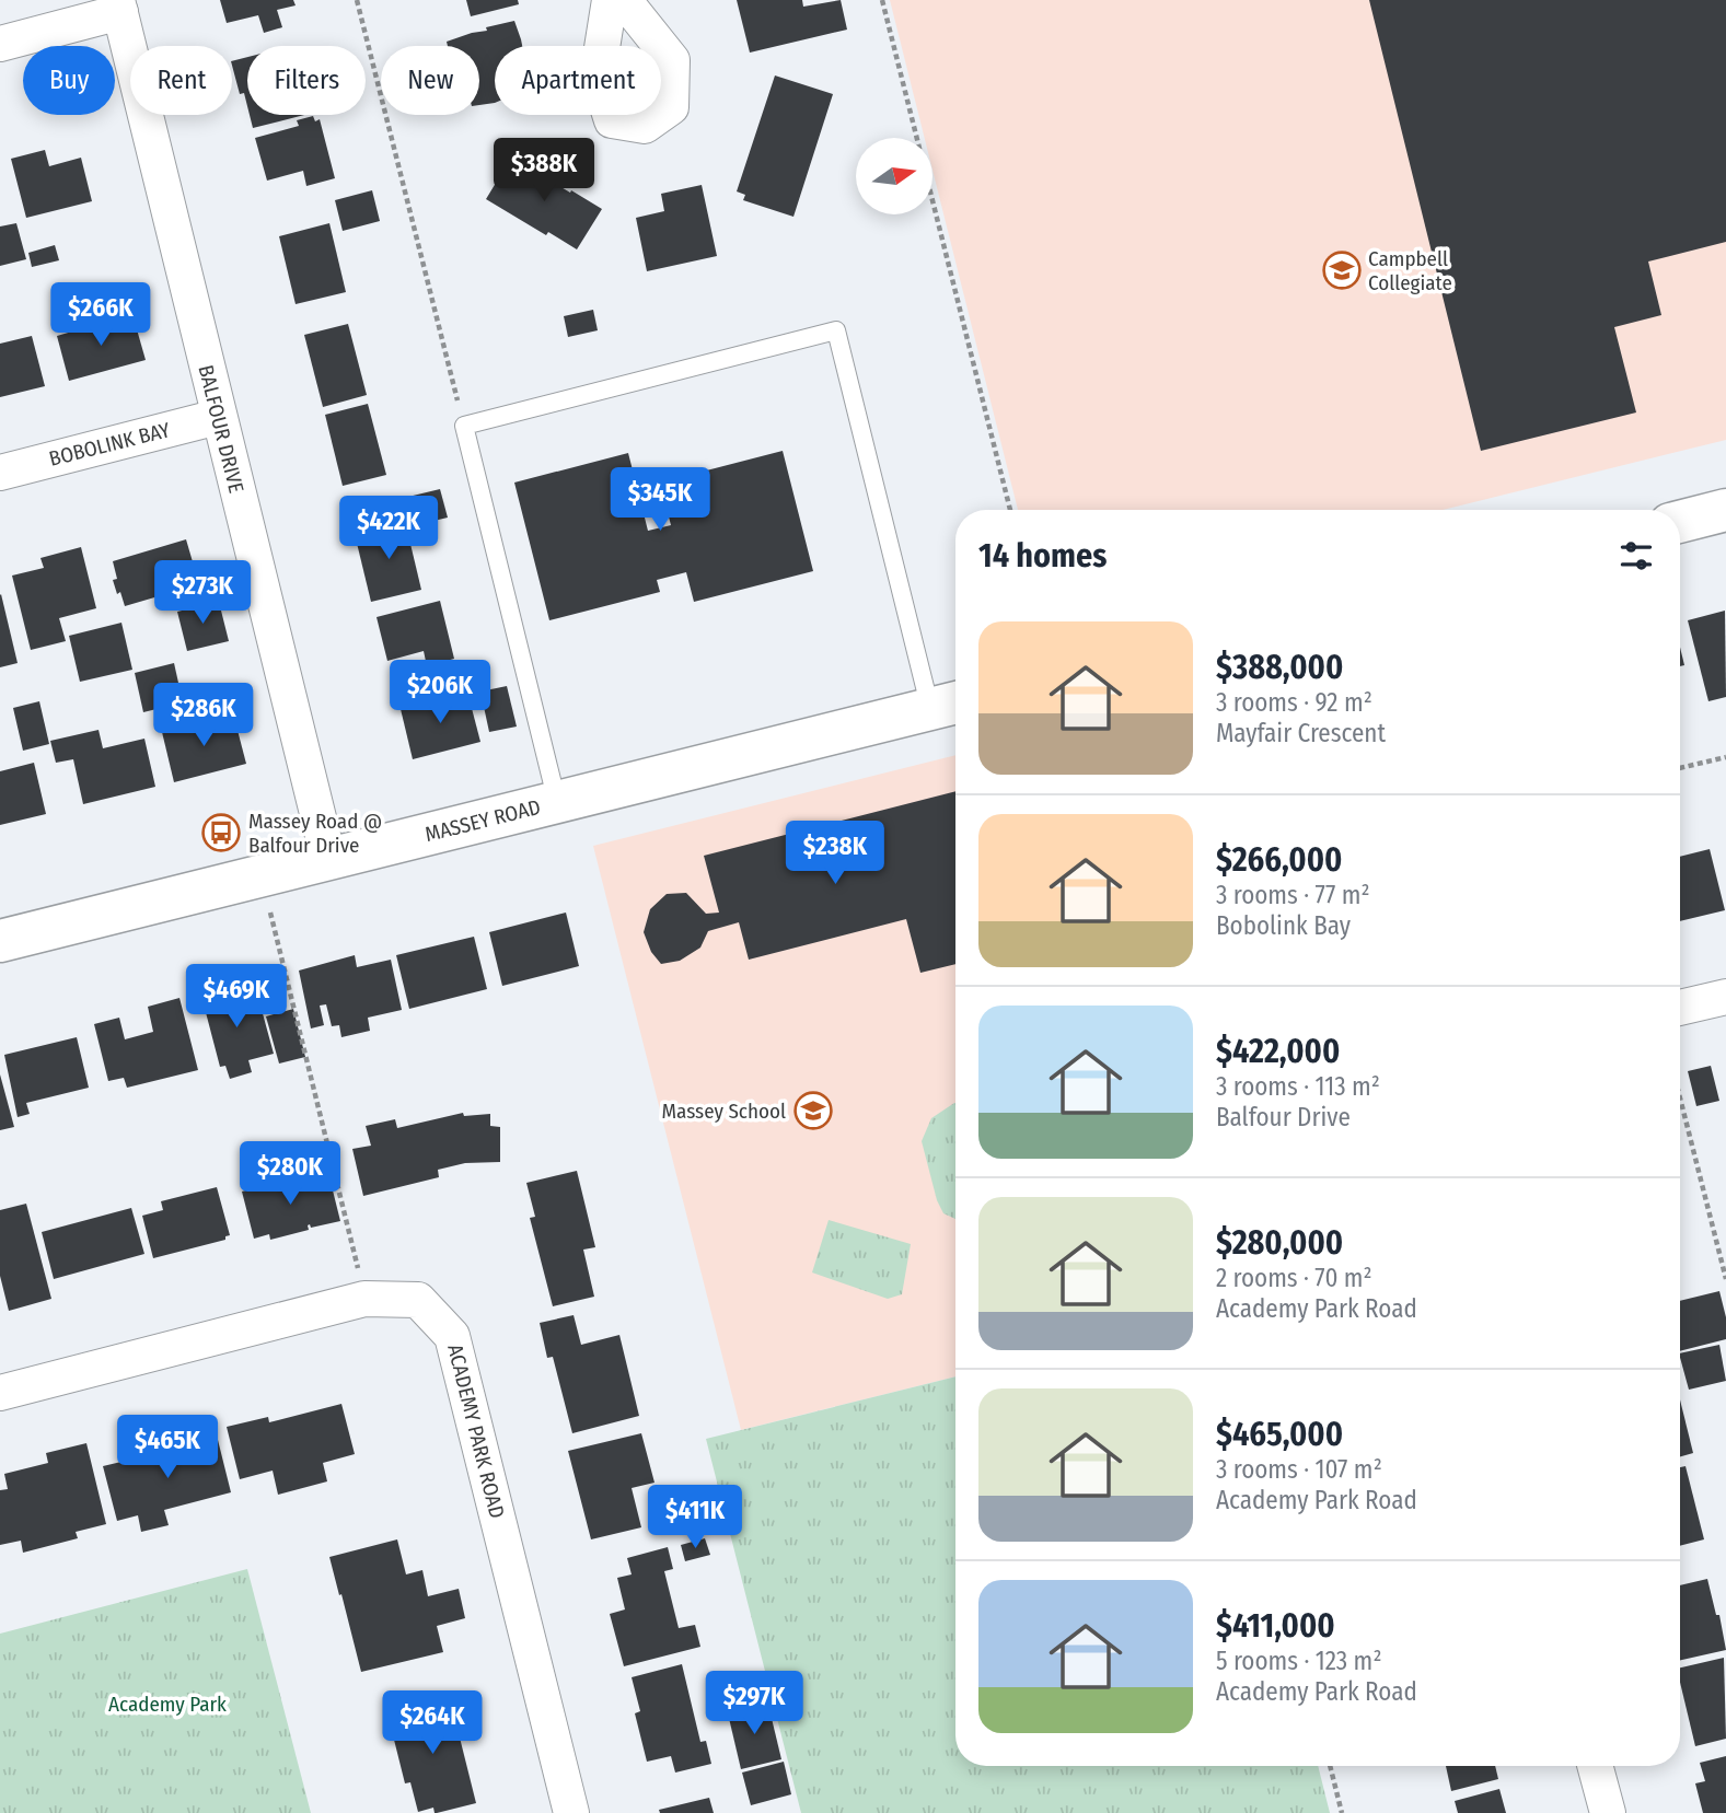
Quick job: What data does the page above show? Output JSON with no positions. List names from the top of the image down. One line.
{"streets":{"street":["BALFOUR DRIVE","BOBOLINK BAY","MASSEY ROAD","ACADEMY PARK ROAD"]},"crossings":[["BALFOUR DRIVE","BOBOLINK BAY"],["BALFOUR DRIVE","MASSEY ROAD"]],"parks":["Academy Park"],"places":{"school or university":["Campbell Collegiate","Massey School"],"bus stop":["Massey Road @ Balfour Drive"]},"north":"right","page":{"chip":["Buy","Rent","Filters","New","Apartment"],"price":["$388K","$266K","$345K","$422K","$273K","$206K","$286K","$238K","$469K","$280K","$465K","$411K","$297K","$264K"],"heading":"14 homes","list":[{"name":"$388,000","note":"3 rooms · 92 m² · Mayfair Crescent"},{"name":"$266,000","note":"3 rooms · 77 m² · Bobolink Bay"},{"name":"$422,000","note":"3 rooms · 113 m² · Balfour Drive"},{"name":"$280,000","note":"2 rooms · 70 m² · Academy Park Road"},{"name":"$465,000","note":"3 rooms · 107 m² · Academy Park Road"},{"name":"$411,000","note":"5 rooms · 123 m² · Academy Park Road"}]}}
